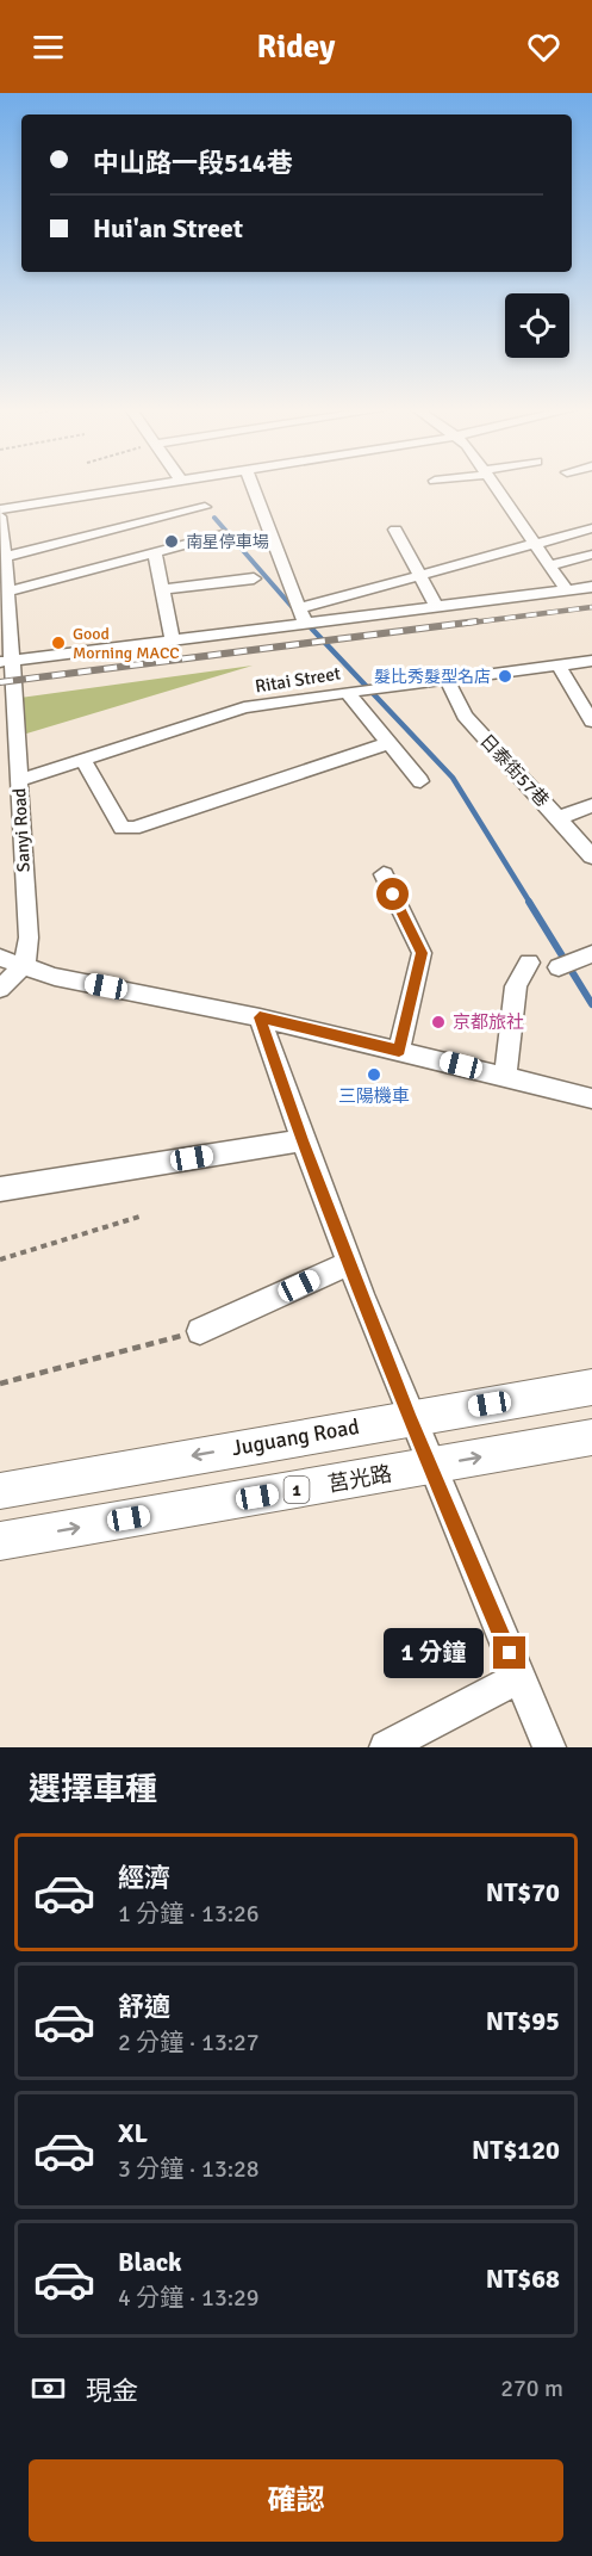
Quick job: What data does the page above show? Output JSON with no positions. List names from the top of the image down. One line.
{"streets":{"main road":["Juguang Road","莒光路","1"],"street":["Ritai Street","日泰街57巷","Sanyi Road"]},"crossings":[["Ritai Street","日泰街57巷"],["Ritai Street","Sanyi Road"]],"one_way":["Juguang Road","莒光路"],"places":["南星停車場","Good Morning MACC","髮比秀髮型名店","京都旅社","三陽機車"],"page":{"header":"Ridey","banner":["中山路一段514巷","Hui'an Street"],"bubble":"1 分鐘","heading":"選擇車種","list":[{"name":"經濟","note":"1 分鐘 · 13:26","value":"NT$70"},{"name":"舒適","note":"2 分鐘 · 13:27","value":"NT$95"},{"name":"XL","note":"3 分鐘 · 13:28","value":"NT$120"},{"name":"Black","note":"4 分鐘 · 13:29","value":"NT$68"}],"pay":["現金","270 m"],"buttons":"確認"}}
